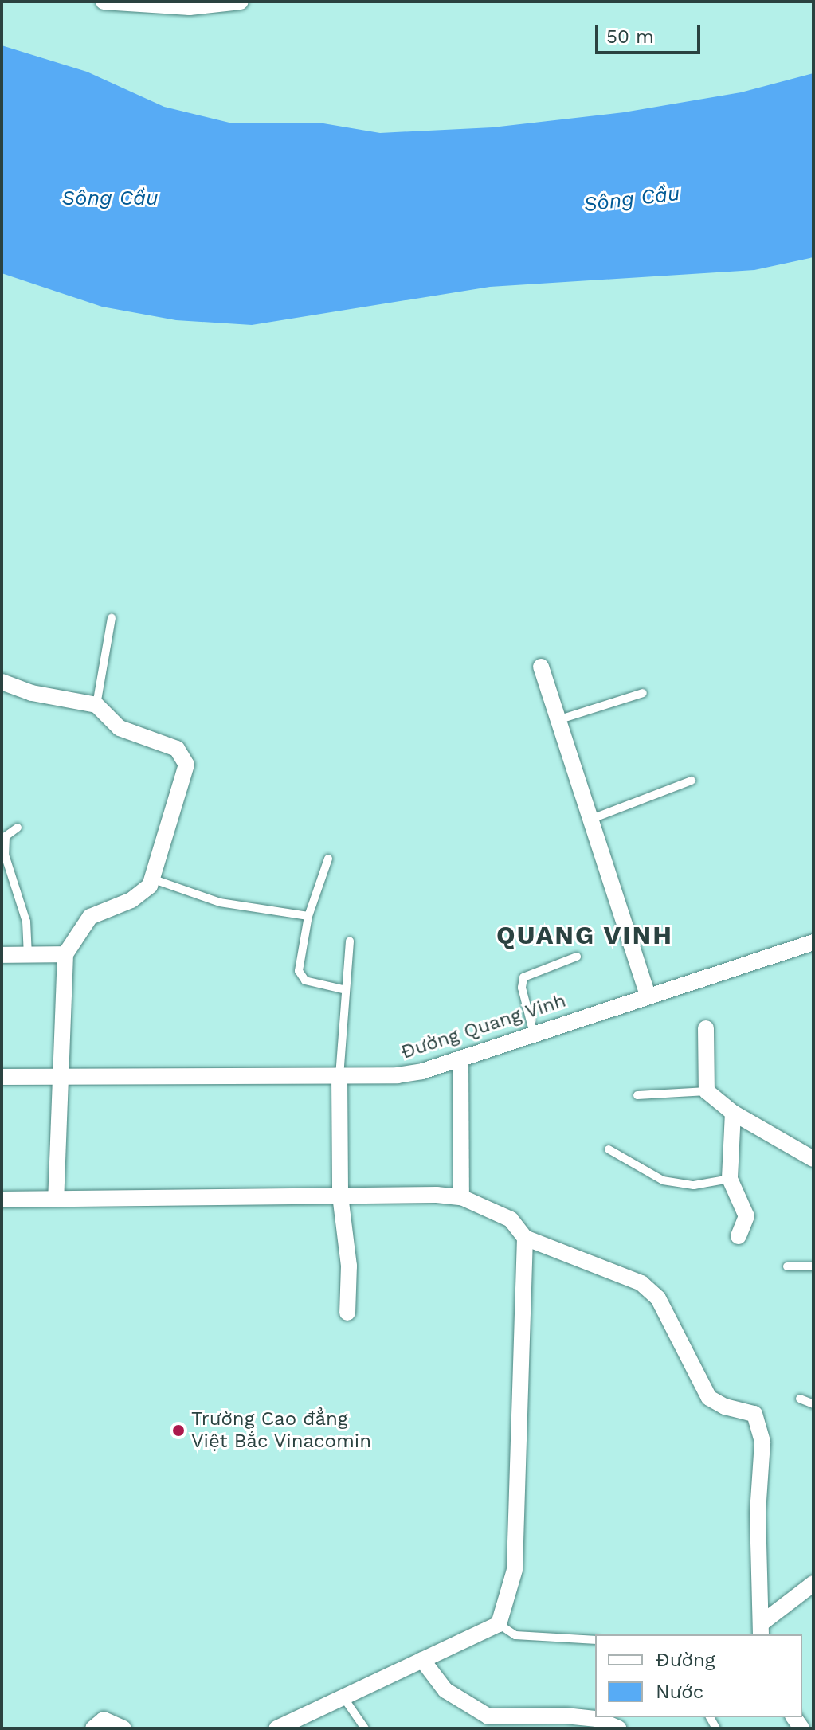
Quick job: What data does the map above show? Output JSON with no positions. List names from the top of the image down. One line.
{"streets":{"street":["Đường Quang Vinh"]},"districts":["QUANG VINH"],"water":["Sông Cầu"],"places":["Trường Cao đẳng Việt Bắc Vinacomin"],"legend":["Đường","Nước"],"scale_bar":"50 m"}
